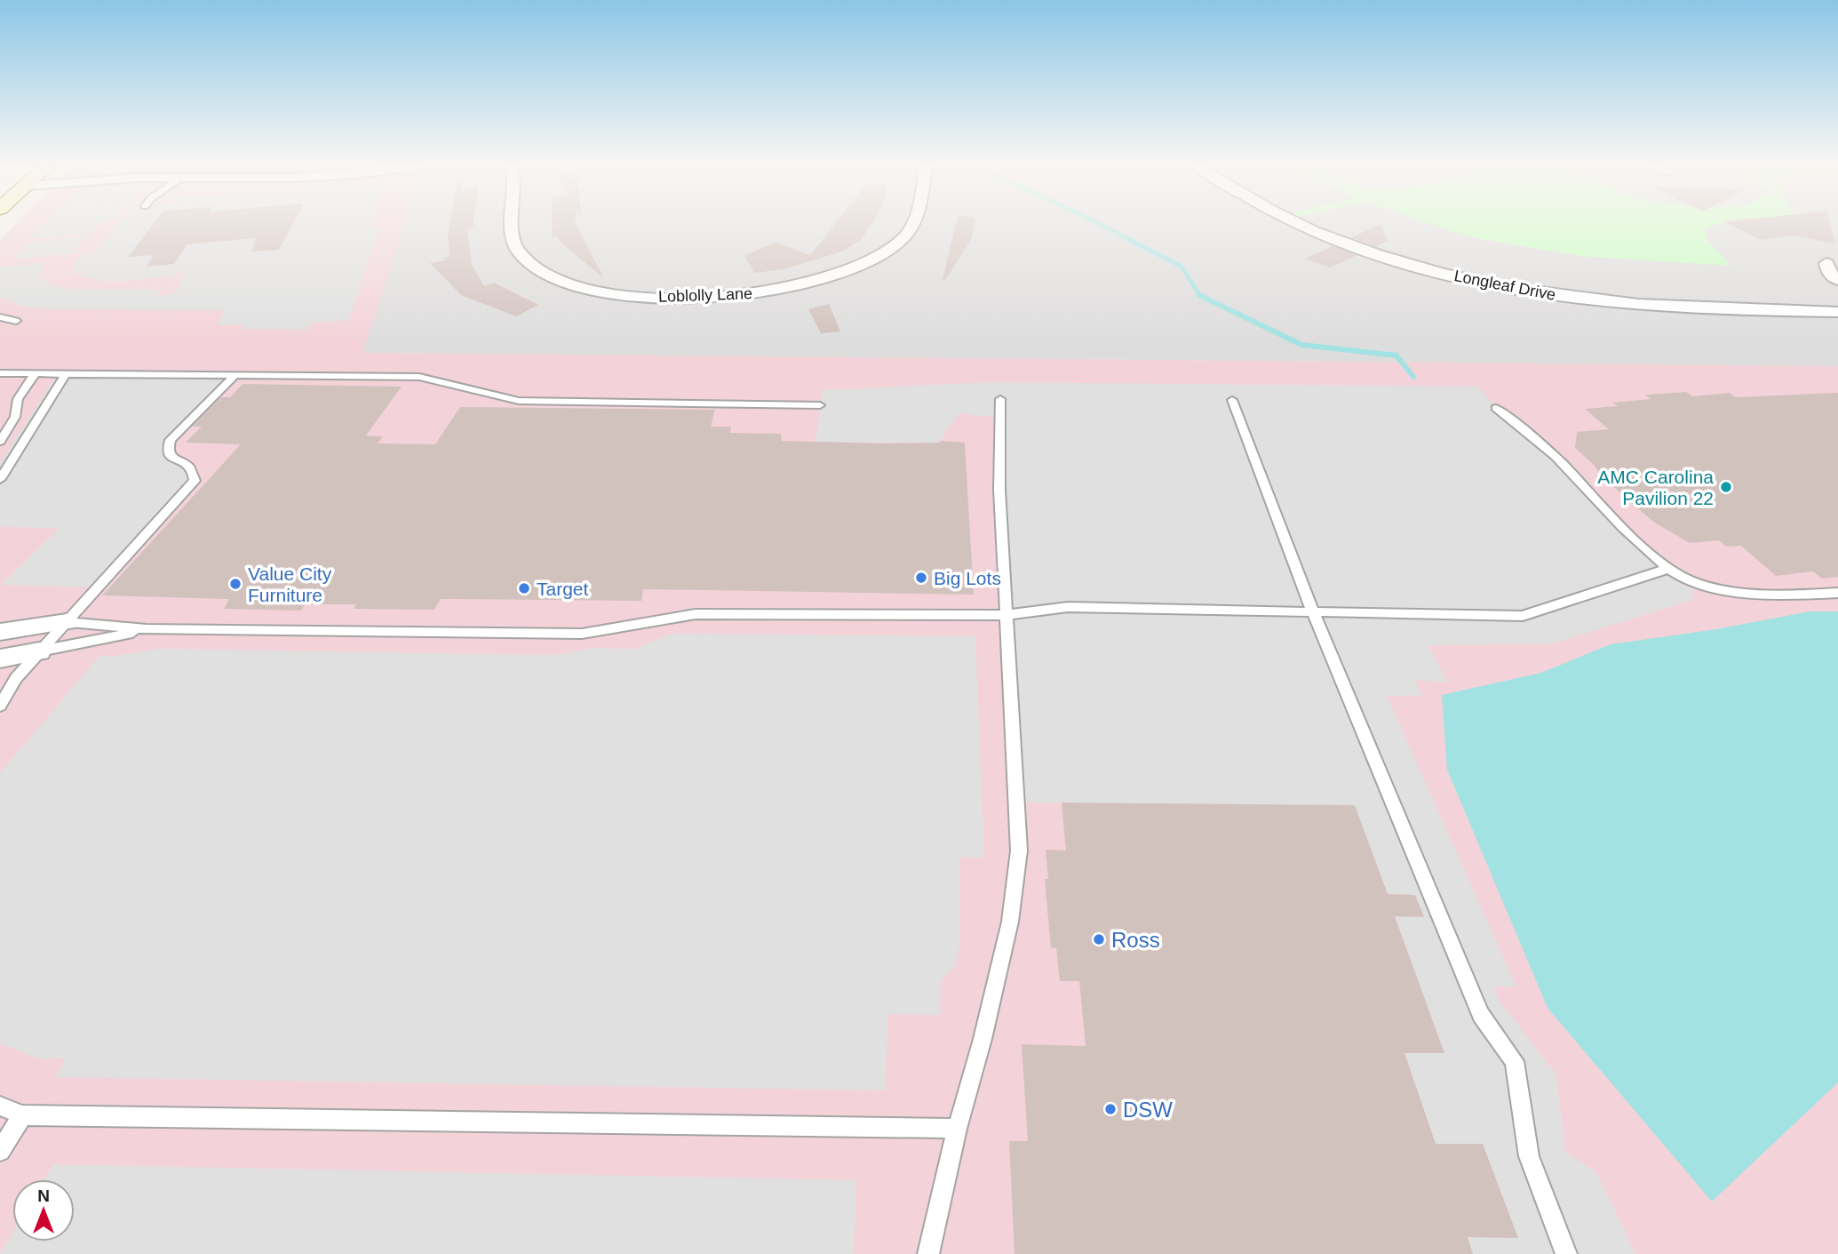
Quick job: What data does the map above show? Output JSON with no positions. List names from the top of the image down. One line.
{"streets":{"street":["Longleaf Drive","Loblolly Lane"]},"places":["AMC Carolina Pavilion 22","Big Lots","Value City Furniture","Target","Ross","DSW"],"north":"top"}
